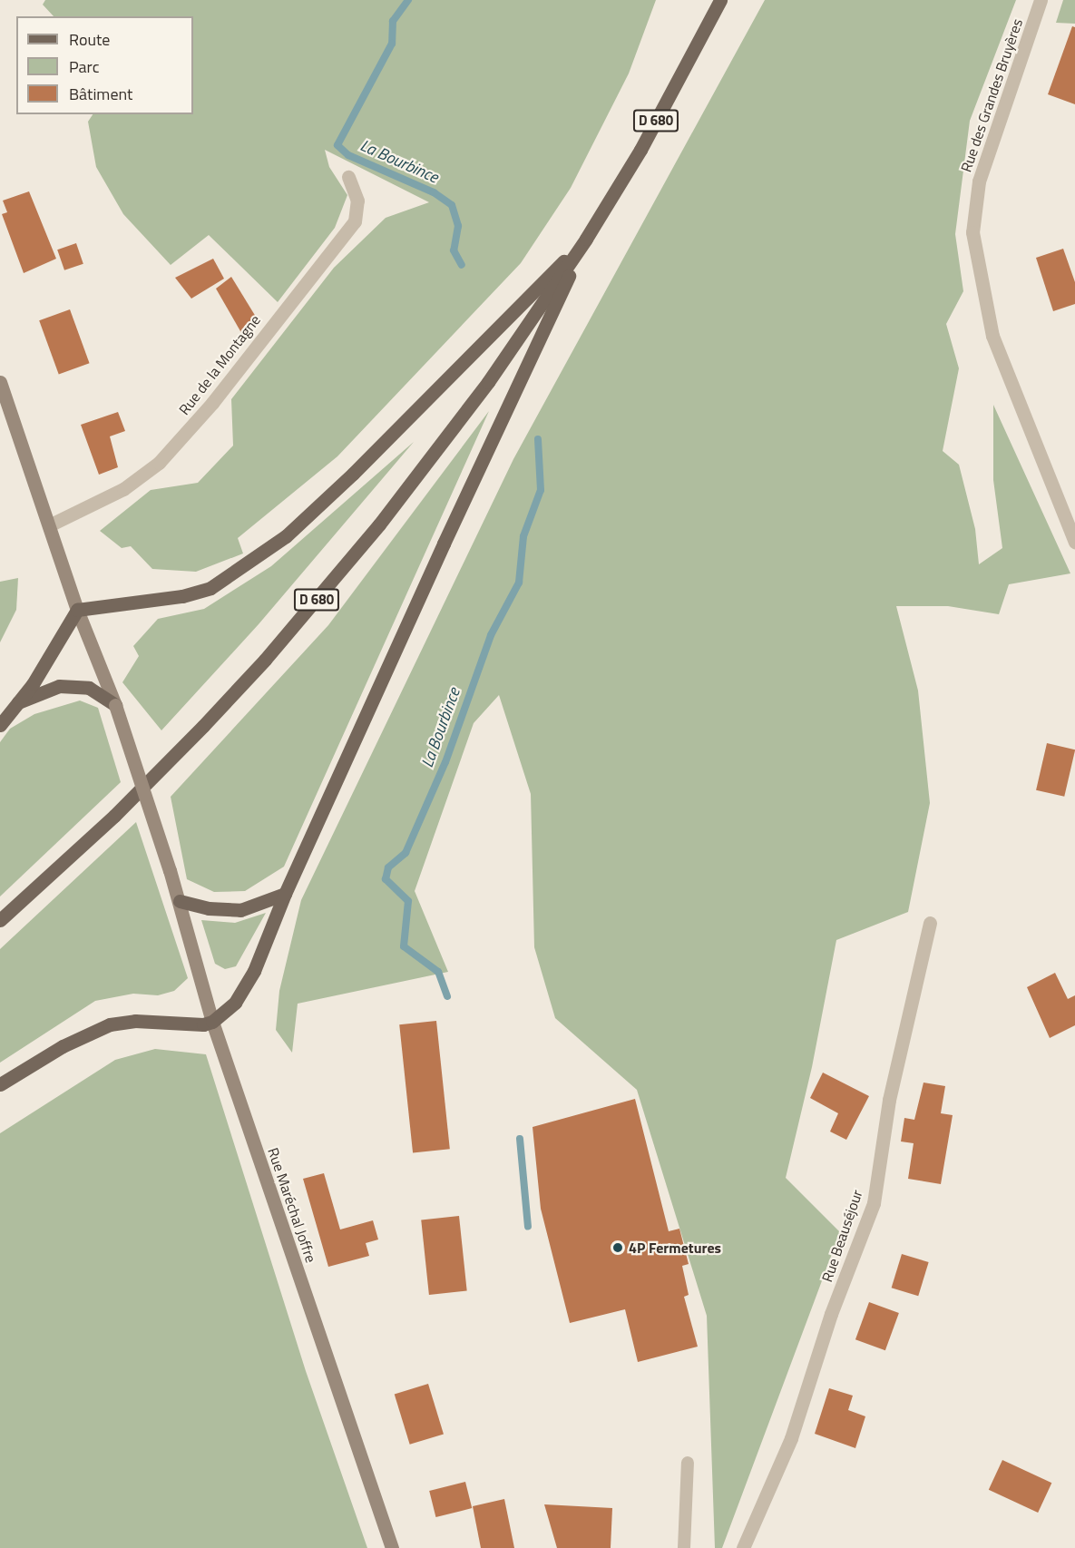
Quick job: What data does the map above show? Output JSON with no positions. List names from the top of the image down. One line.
{"streets":{"main road":["D 680","Rue Maréchal Joffre"],"street":["Rue des Grandes Bruyères","Rue de la Montagne","Rue Beauséjour"]},"crossings":[["Rue de la Montagne","Rue Maréchal Joffre"]],"water":["La Bourbince"],"places":["4P Fermetures"],"legend":["Route","Parc","Bâtiment"]}
